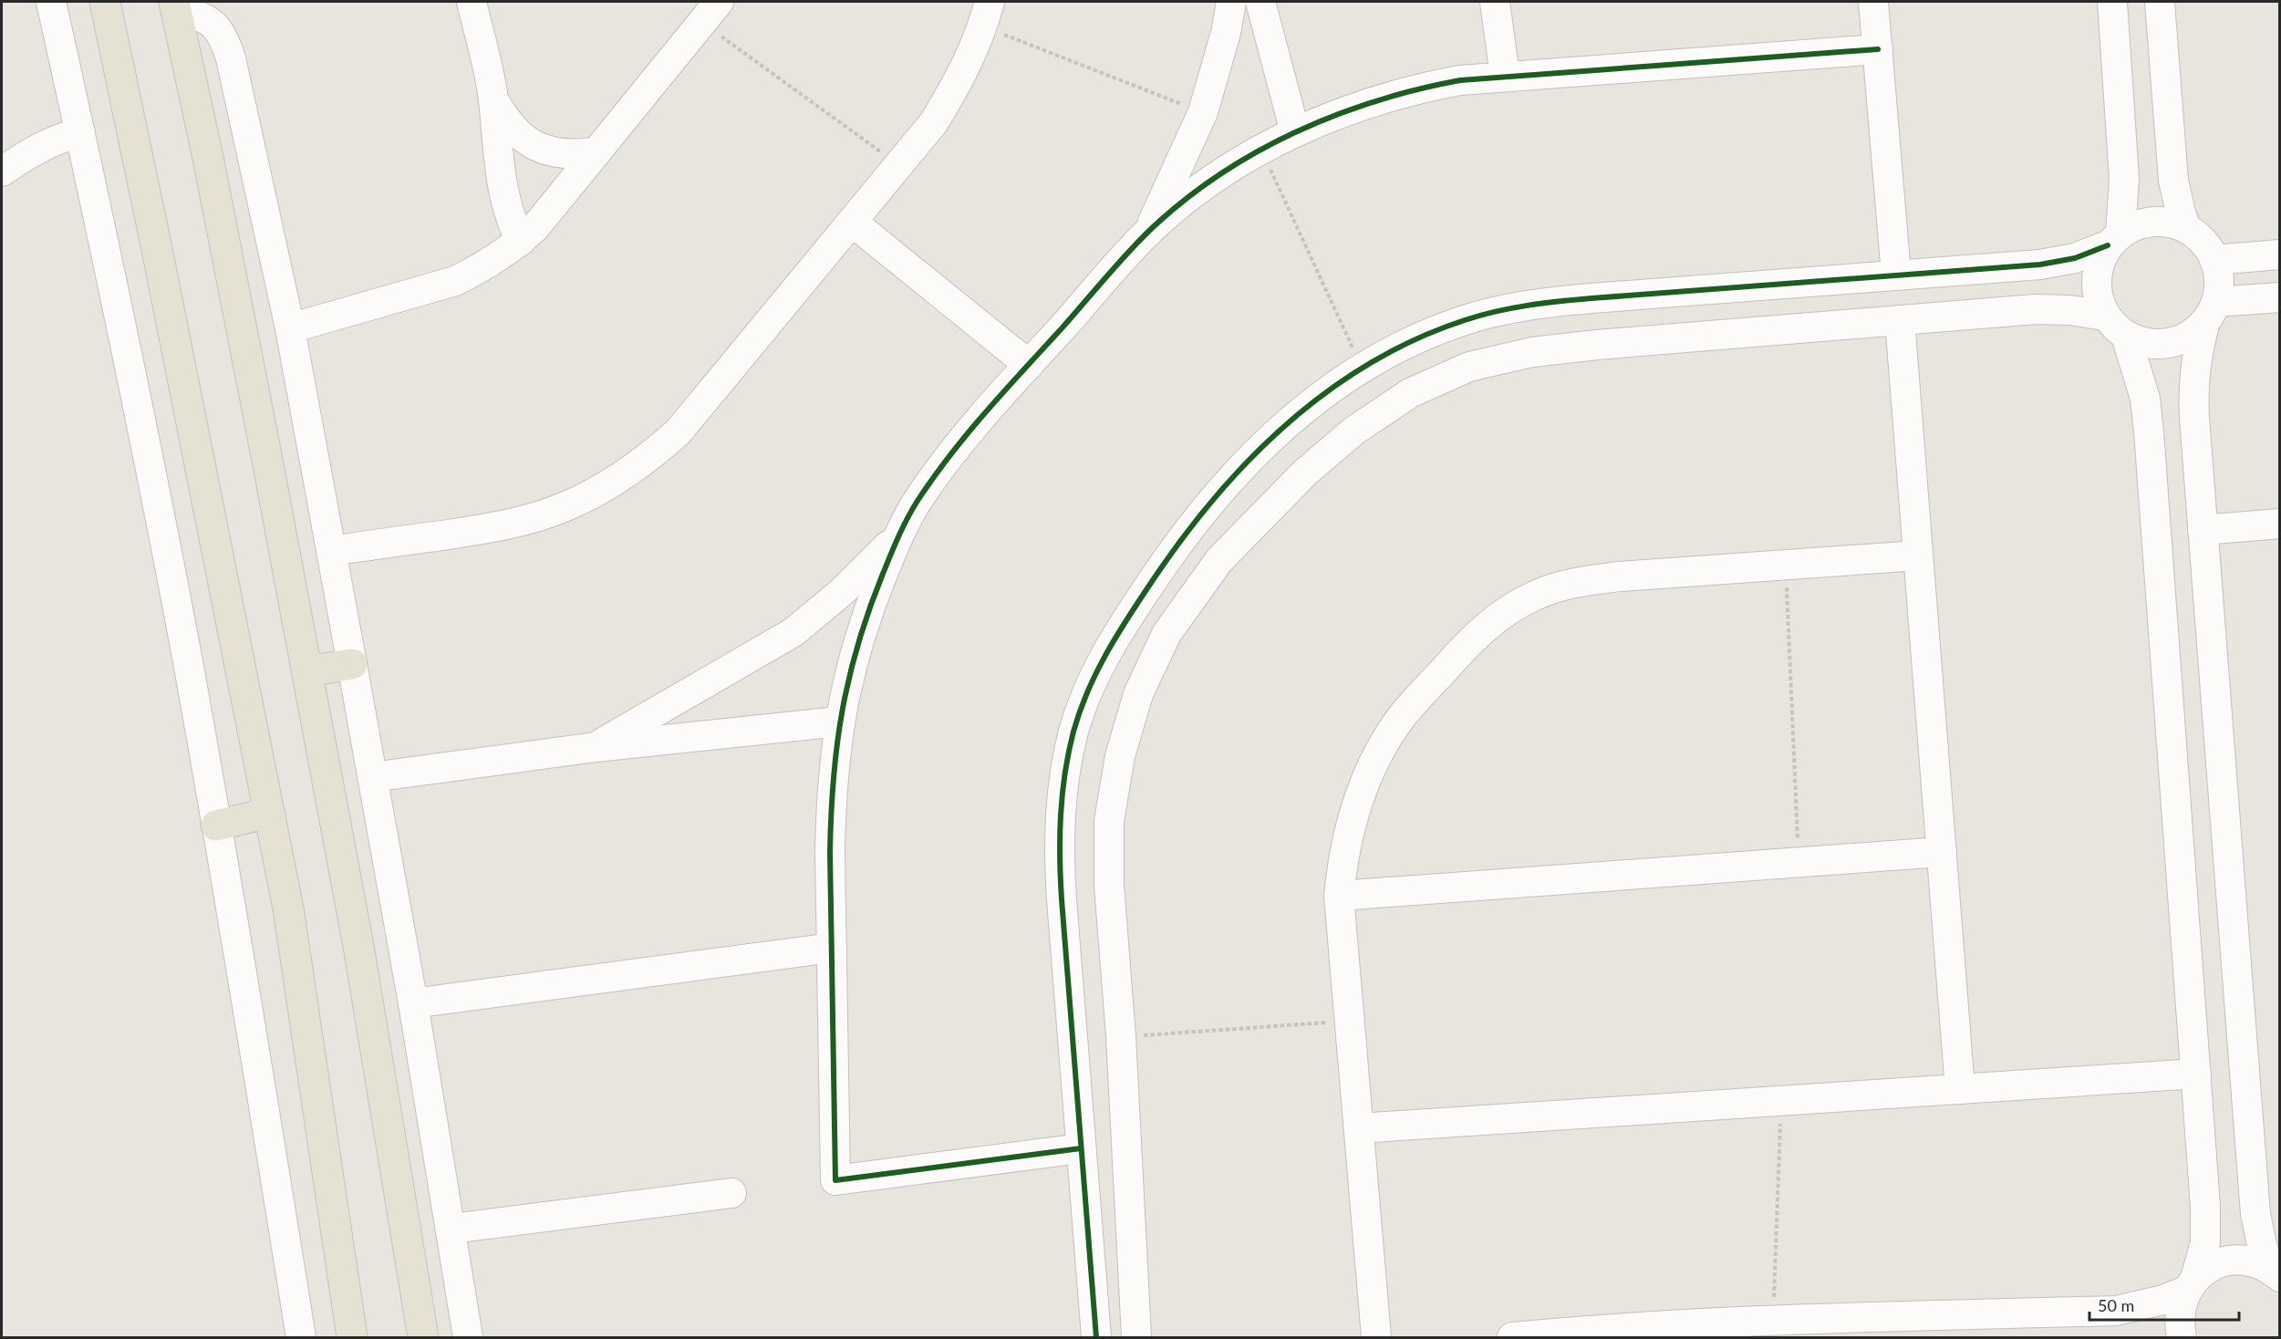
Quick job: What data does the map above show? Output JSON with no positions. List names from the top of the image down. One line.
{"scale_bar":"50 m"}
